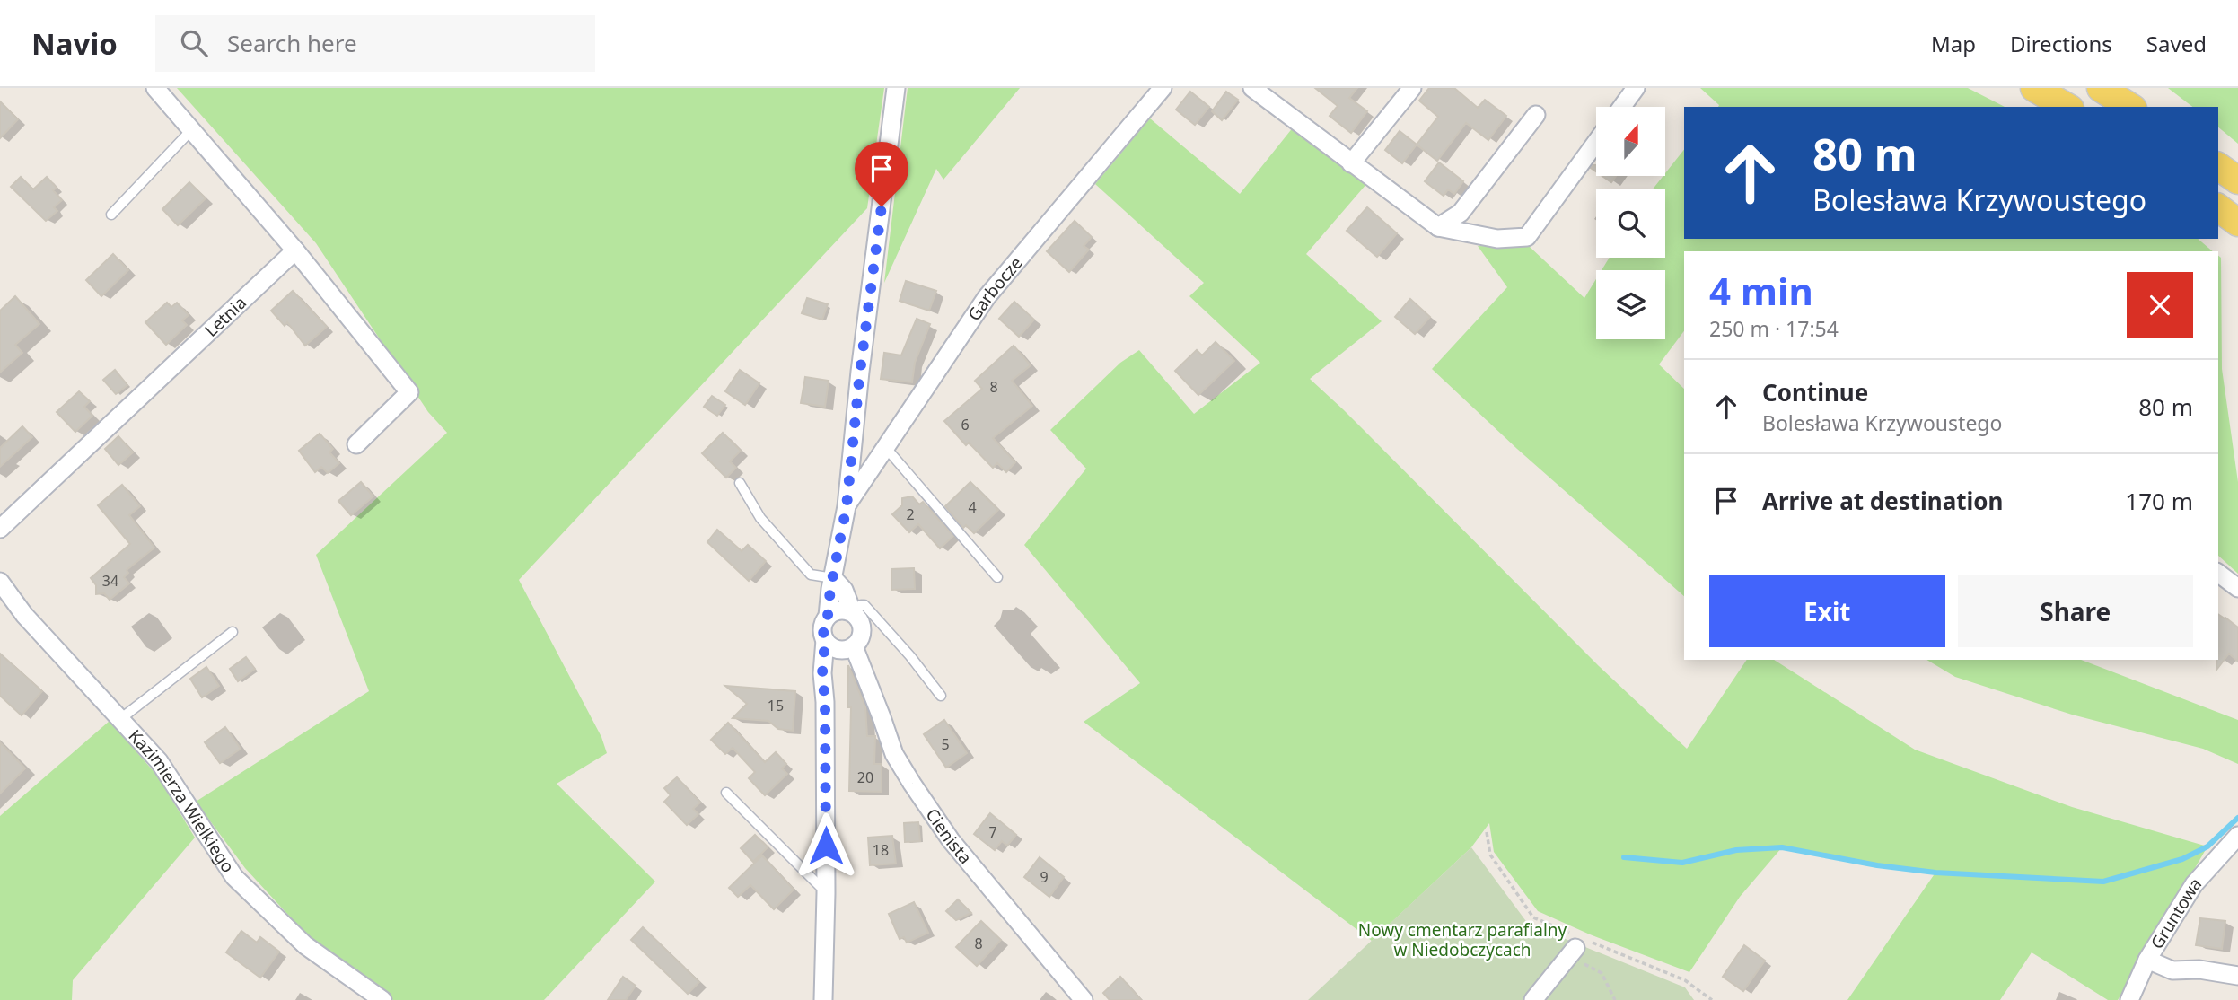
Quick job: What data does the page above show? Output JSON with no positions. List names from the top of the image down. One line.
{"streets":{"street":["Garbocze","Letnia","Kazimierza Wielkiego","Cienista","Gruntowa"]},"parks":["Nowy cmentarz parafialny w Niedobczycach"],"house_numbers":["8","6","4","2","34","15","5","20","7","18","9","8"],"north":"top","page":{"header":"Navio","search":"Search here","nav":["Map","Directions","Saved"],"turn":["80 m","Bolesława Krzywoustego"],"heading":["4 min","250 m · 17:54"],"list":[{"name":"Continue","note":"Bolesława Krzywoustego","value":"80 m"},{"name":"Arrive at destination","value":"170 m"}],"buttons":["Exit","Share"]}}
